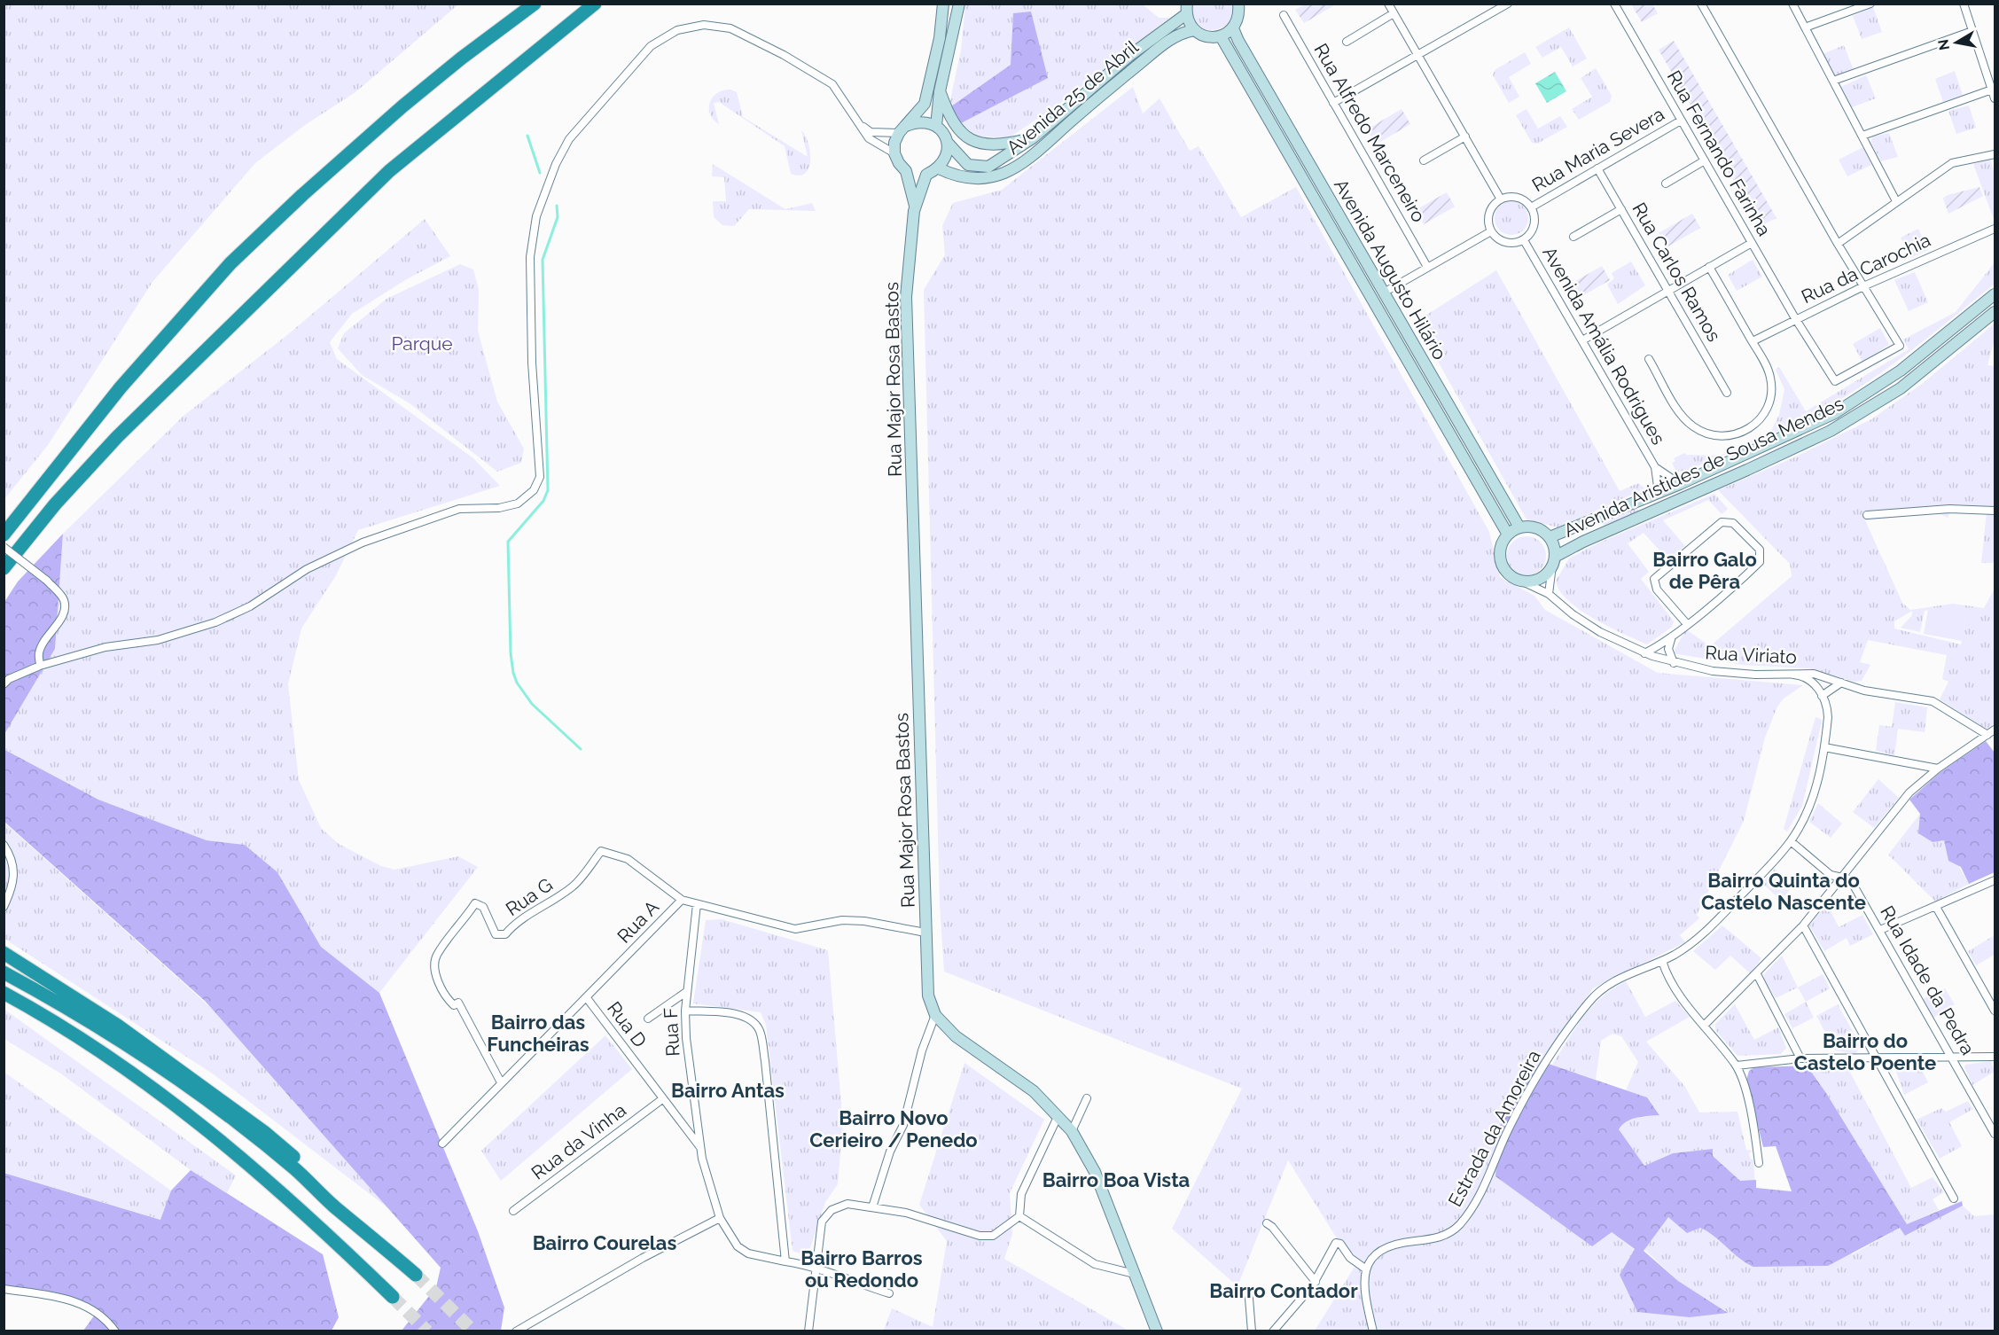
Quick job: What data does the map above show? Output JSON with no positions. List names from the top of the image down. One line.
{"streets":{"main road":["Avenida 25 de Abril","Avenida Augusto Hilário","Rua Major Rosa Bastos","Avenida Aristides de Sousa Mendes"],"street":["Rua Alfredo Marceneiro","Rua Maria Severa","Rua Fernando Farinha","Rua da Carochia","Rua Carlos Ramos","Avenida Amália Rodrigues","Rua Viriato","Rua G","Rua A","Rua Idade da Pedra","Rua D","Rua F","Estrada da Amoreira","Rua da Vinha"]},"crossings":[["Rua Maria Severa","Rua Fernando Farinha"],["Rua Maria Severa","Rua Carlos Ramos"],["Rua Maria Severa","Avenida Amália Rodrigues"],["Rua Fernando Farinha","Rua da Carochia"],["Avenida Augusto Hilário","Avenida Aristides de Sousa Mendes"],["Avenida Augusto Hilário","Rua Viriato"],["Avenida Amália Rodrigues","Avenida Aristides de Sousa Mendes"],["Rua Major Rosa Bastos","Rua A"],["Avenida Aristides de Sousa Mendes","Rua Viriato"],["Rua G","Rua A"],["Rua A","Rua D"],["Rua A","Rua F"],["Rua Idade da Pedra","Estrada da Amoreira"],["Rua D","Rua F"],["Rua D","Rua da Vinha"]],"districts":["Bairro Galo de Pêra","Bairro Quinta do Castelo Nascente","Bairro das Funcheiras","Bairro do Castelo Poente","Bairro Antas","Bairro Novo Cerieiro / Penedo","Bairro Boa Vista","Bairro Courelas","Bairro Barros ou Redondo","Bairro Contador"],"parks":["Parque"],"north":"left"}
